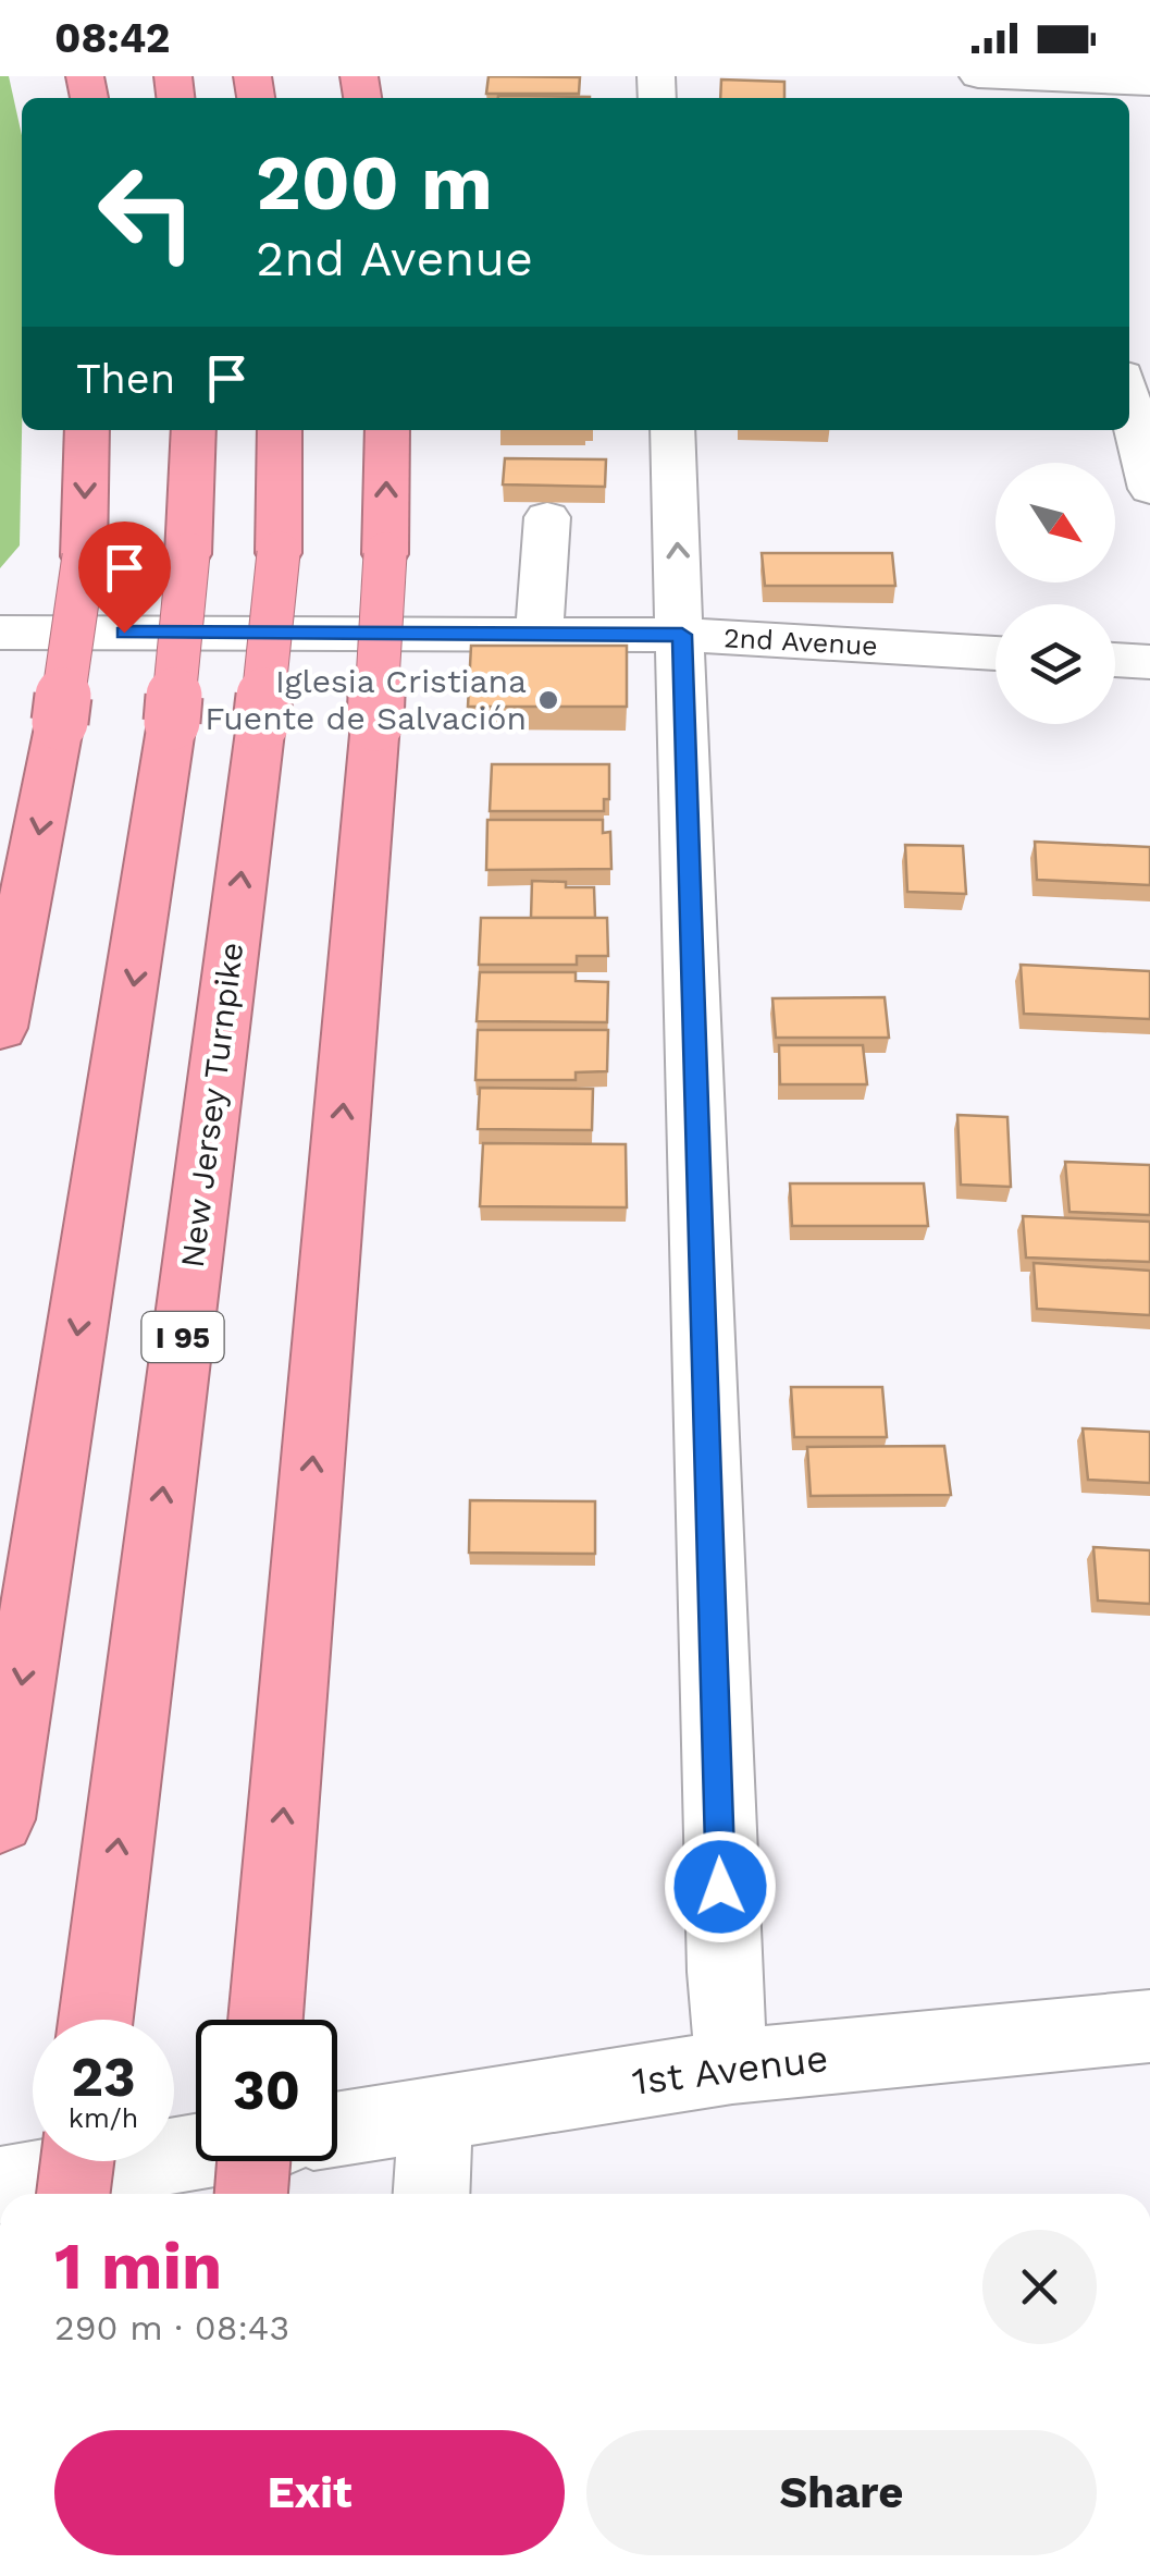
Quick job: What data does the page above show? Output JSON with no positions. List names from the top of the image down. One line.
{"streets":{"highway":["New Jersey Turnpike","I 95"],"street":["2nd Avenue","1st Avenue"]},"places":["Iglesia Cristiana Fuente de Salvación"],"north":"bottom right","page":{"status":"08:42","turn":["200 m","2nd Avenue"],"then":"Then","speed":"23 km/h","limit":"30","heading":["1 min","290 m · 08:43"],"buttons":["Exit","Share"]}}
